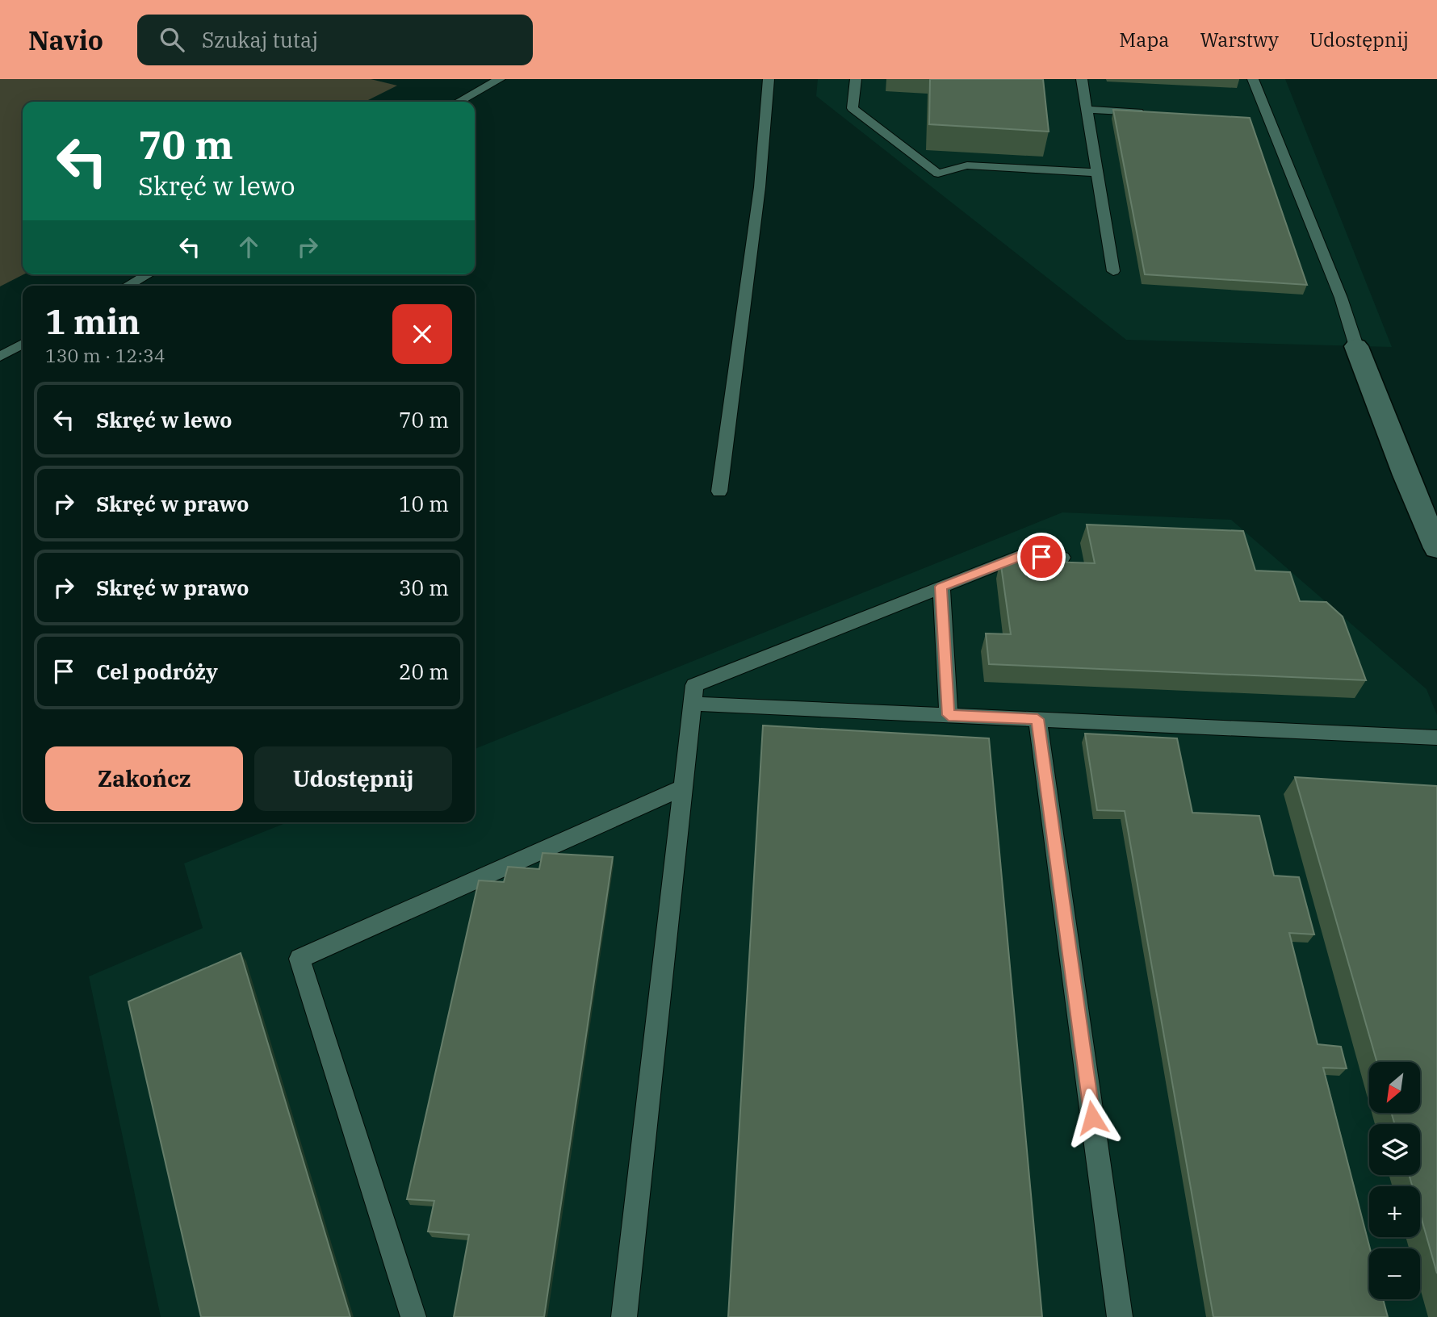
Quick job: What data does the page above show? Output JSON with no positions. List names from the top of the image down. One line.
{"north":"bottom left","page":{"header":"Navio","search":"Szukaj tutaj","nav":["Mapa","Warstwy","Udostępnij"],"turn":["70 m","Skręć w lewo"],"heading":["1 min","130 m · 12:34"],"list":[{"name":"Skręć w lewo","value":"70 m"},{"name":"Skręć w prawo","value":"10 m"},{"name":"Skręć w prawo","value":"30 m"},{"name":"Cel podróży","value":"20 m"}],"buttons":["Zakończ","Udostępnij"],"map_buttons":["+","−"]}}
